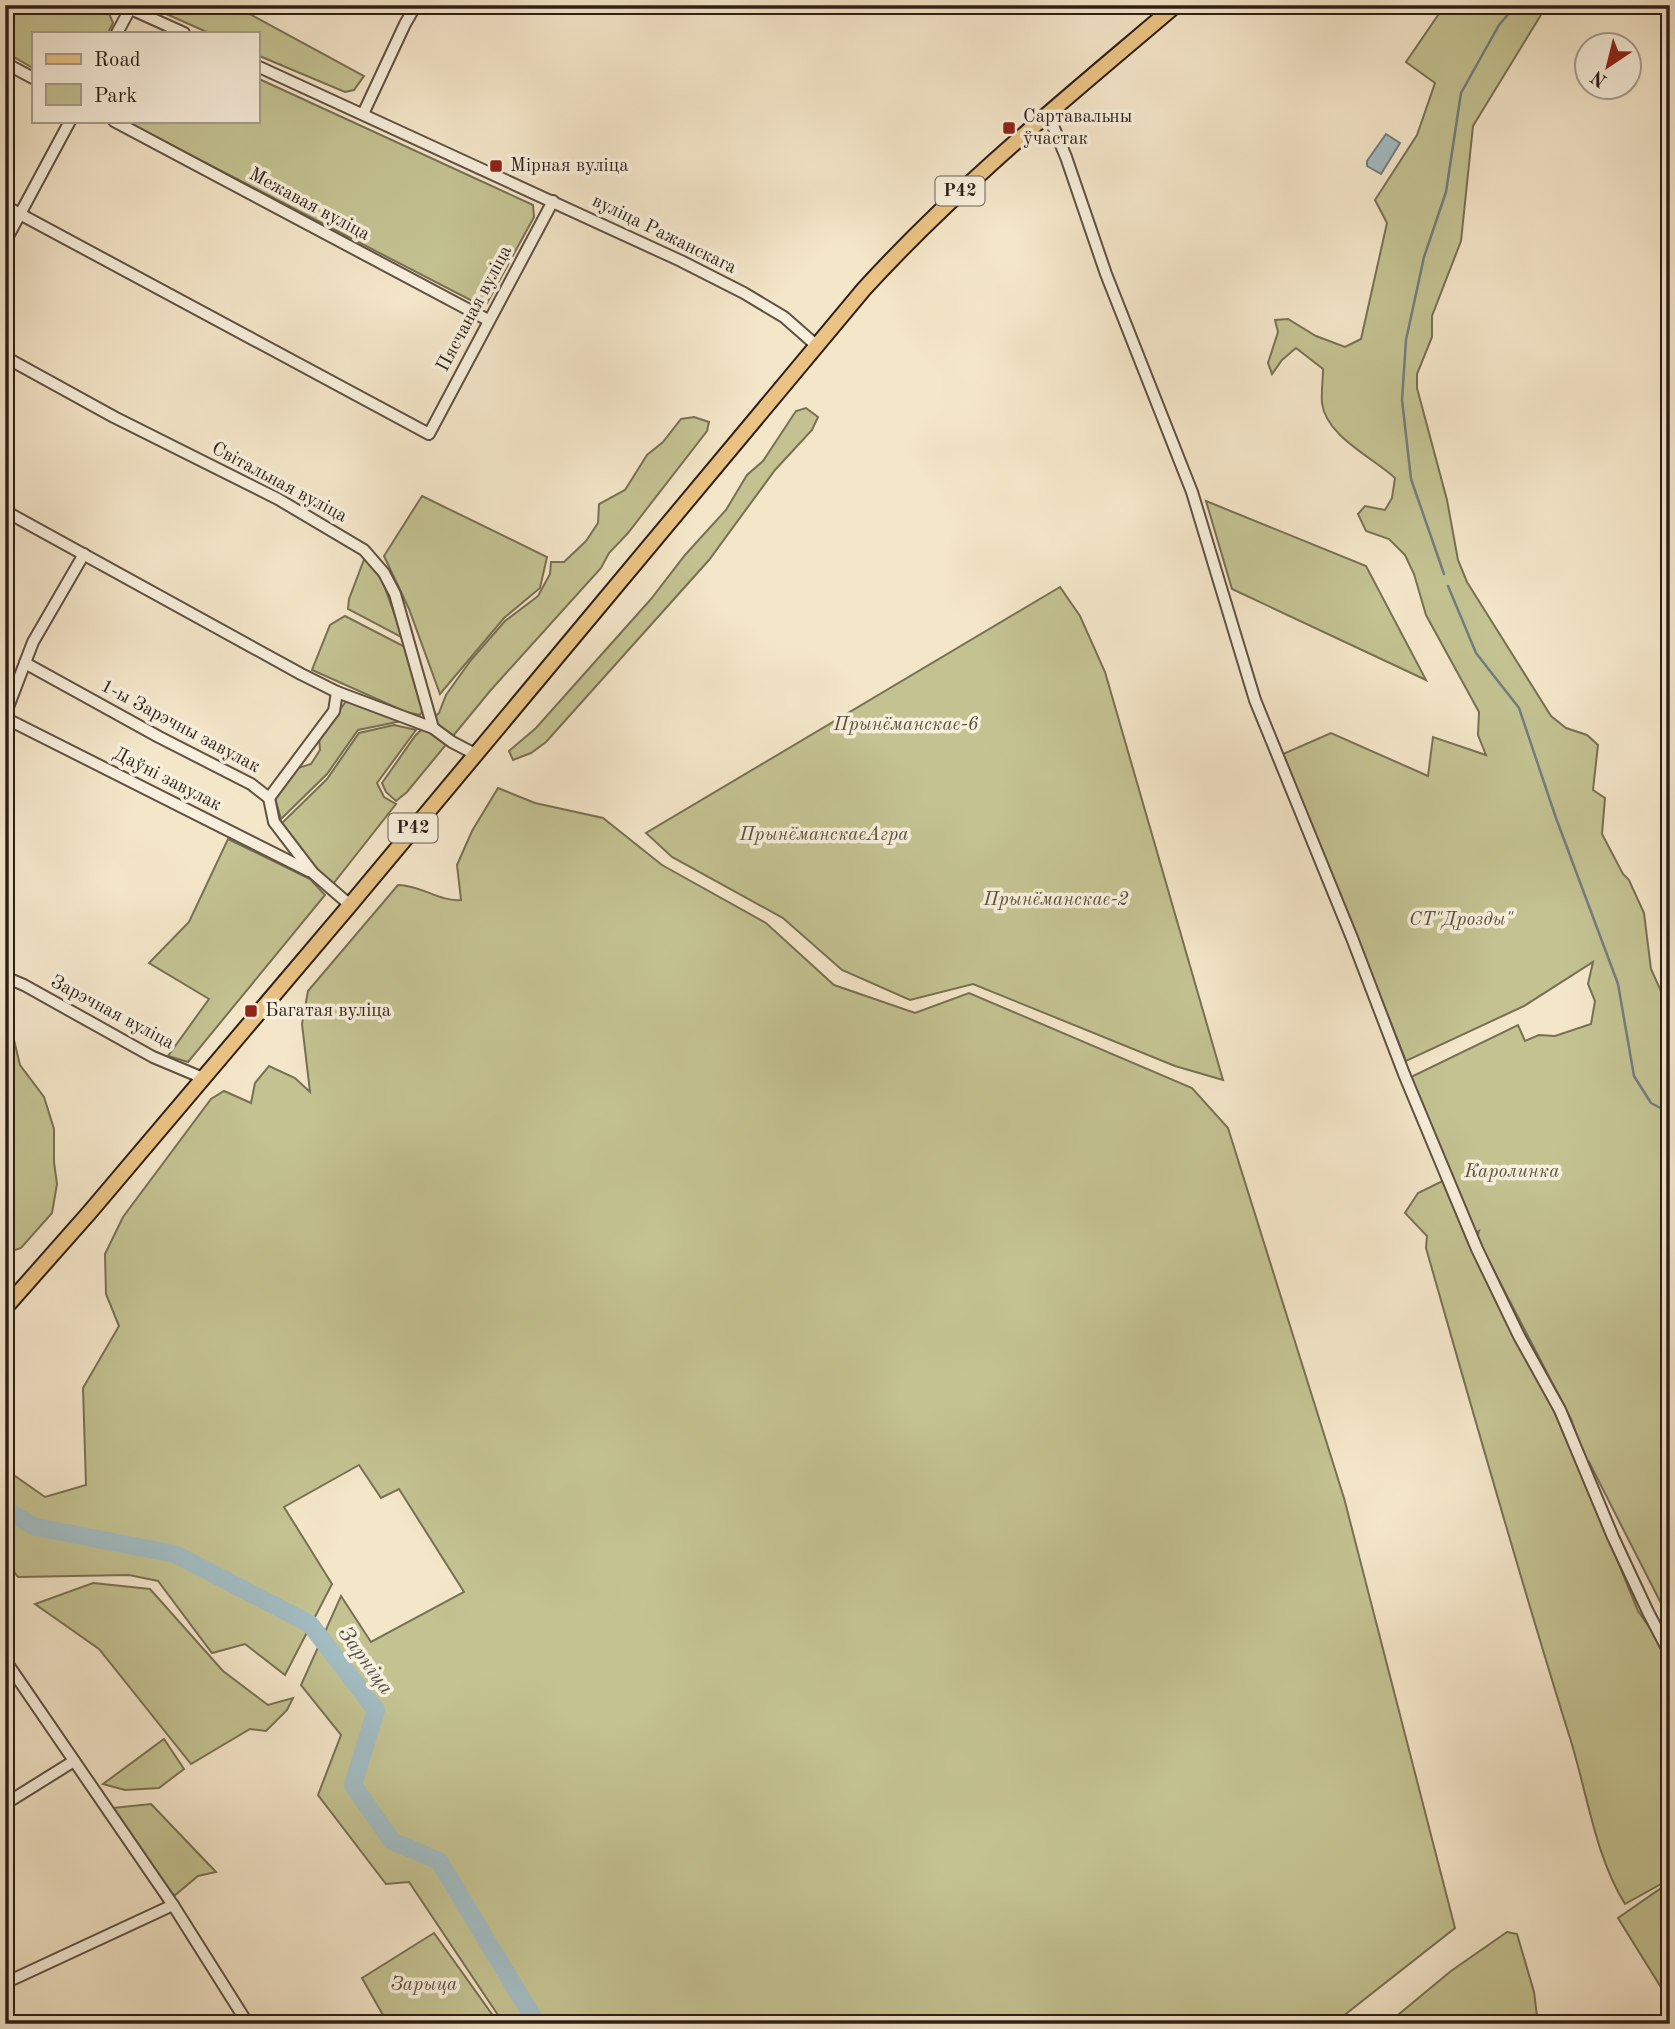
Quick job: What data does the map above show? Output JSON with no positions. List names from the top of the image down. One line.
{"streets":{"main road":["Р42"],"street":["Межавая вуліца","вуліца Ражанскага","Пясчаная вуліца","Світальная вуліца","1-ы Зарэчны завулак","Даўні завулак","Зарэчная вуліца"]},"crossings":[["Р42","вуліца Ражанскага"],["Р42","1-ы Зарэчны завулак"],["Р42","Зарэчная вуліца"],["Межавая вуліца","Пясчаная вуліца"],["вуліца Ражанскага","Пясчаная вуліца"],["1-ы Зарэчны завулак","Даўні завулак"]],"water":["Зарніца"],"parks":["Прынёманскае-6","ПрынёманскаеАгра","Прынёманскае-2","СТ\"Дрозды\"","Каролинка","Зарыца"],"places":{"transit":["Сартавальны ўчастак","Мірная вуліца","Багатая вуліца"]},"legend":["Road","Park"],"north":"bottom left"}
